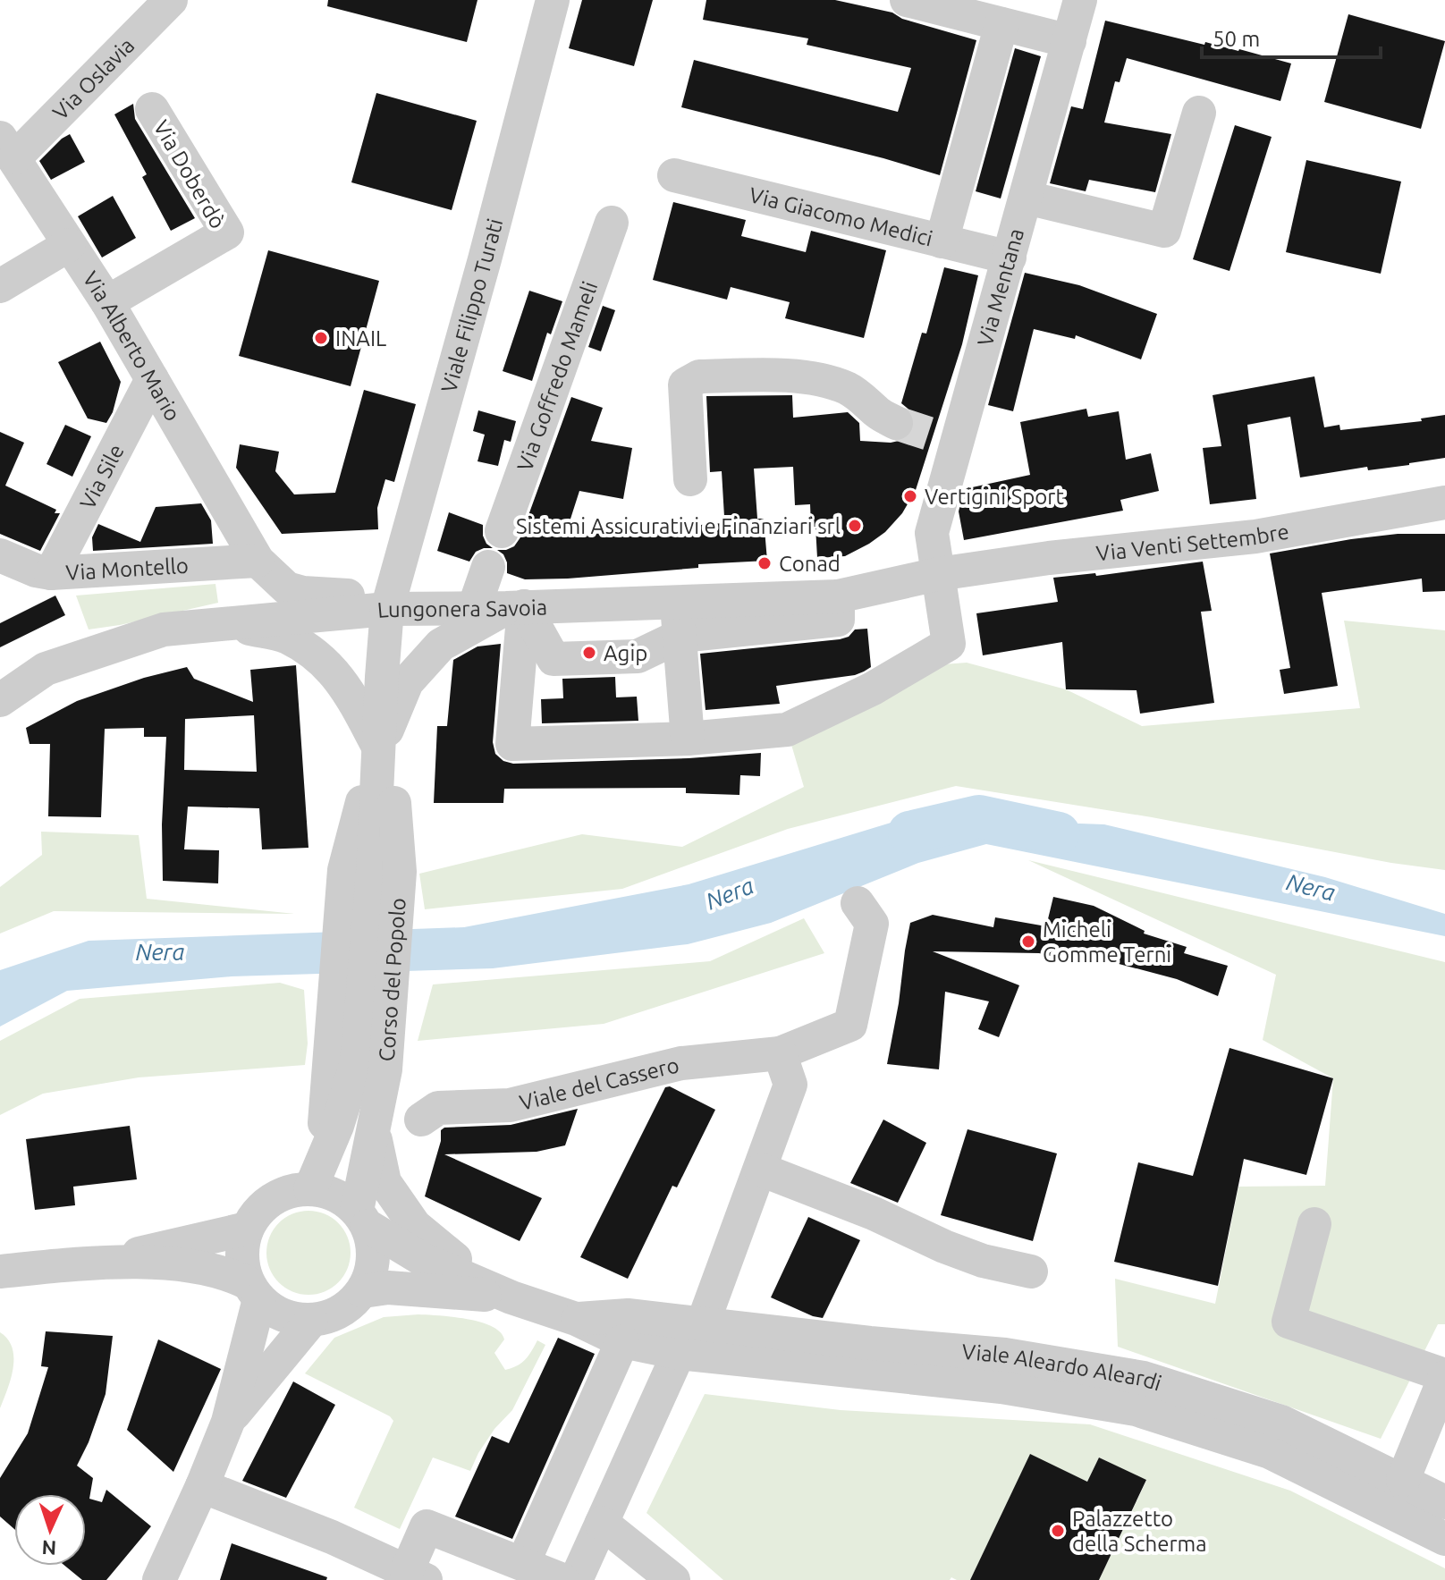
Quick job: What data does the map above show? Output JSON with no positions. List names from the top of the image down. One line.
{"streets":{"street":["Via Oslavia","Via Doberdò","Via Giacomo Medici","Via Mentana","Viale Filippo Turati","Via Alberto Mario","Via Goffredo Mameli","Via Sile","Via Venti Settembre","Via Montello","Lungonera Savoia","Corso del Popolo","Viale del Cassero","Viale Aleardo Aleardi"]},"crossings":[["Via Oslavia","Via Alberto Mario"],["Via Doberdò","Via Alberto Mario"],["Via Giacomo Medici","Via Mentana"],["Via Mentana","Via Venti Settembre"],["Via Mentana","Lungonera Savoia"],["Viale Filippo Turati","Via Alberto Mario"],["Viale Filippo Turati","Lungonera Savoia"],["Viale Filippo Turati","Corso del Popolo"],["Via Alberto Mario","Via Sile"],["Via Alberto Mario","Via Montello"],["Via Alberto Mario","Lungonera Savoia"],["Via Alberto Mario","Corso del Popolo"],["Via Sile","Via Montello"],["Via Venti Settembre","Lungonera Savoia"],["Lungonera Savoia","Corso del Popolo"]],"water":["Nera"],"places":["INAIL","Vertigini Sport","Sistemi Assicurativi e Finanziari srl","Conad","Agip","Micheli Gomme Terni","Palazzetto della Scherma"],"scale_bar":"50 m","north":"bottom"}
